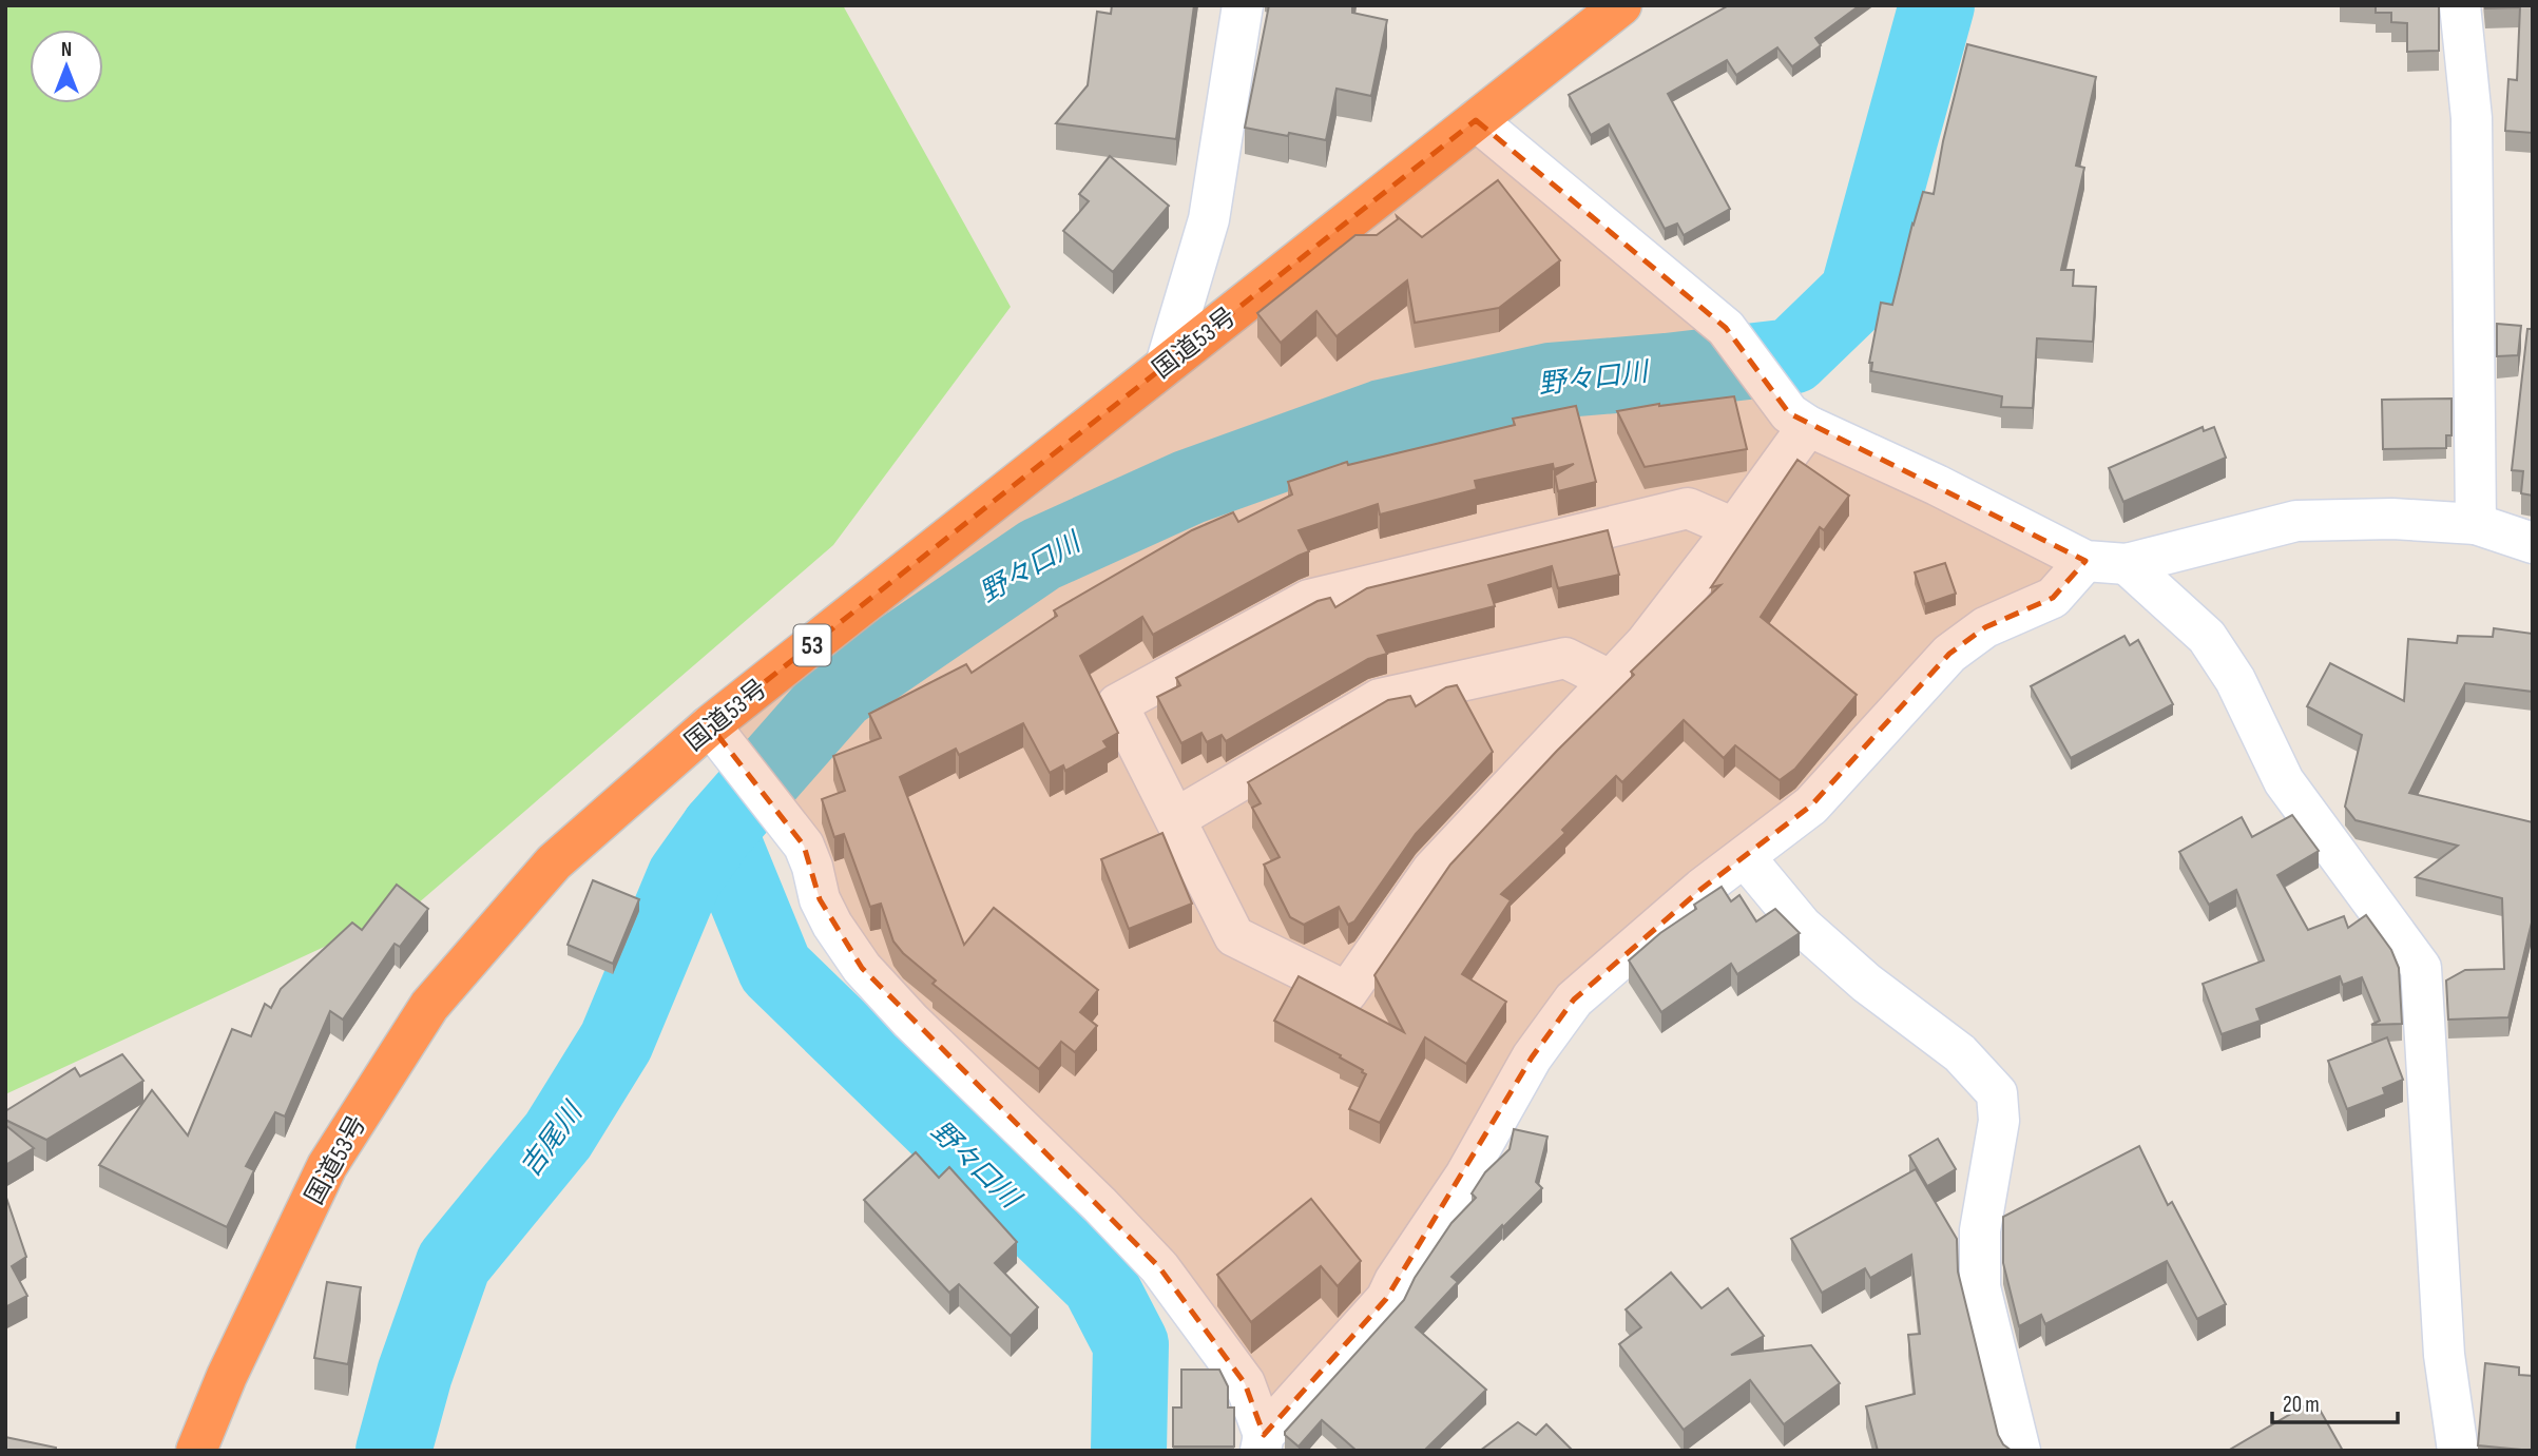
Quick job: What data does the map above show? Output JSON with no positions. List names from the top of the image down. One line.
{"streets":{"highway":["国道53号","53"]},"water":["野々口川","吉尾川"],"scale_bar":"20 m","north":"top"}
